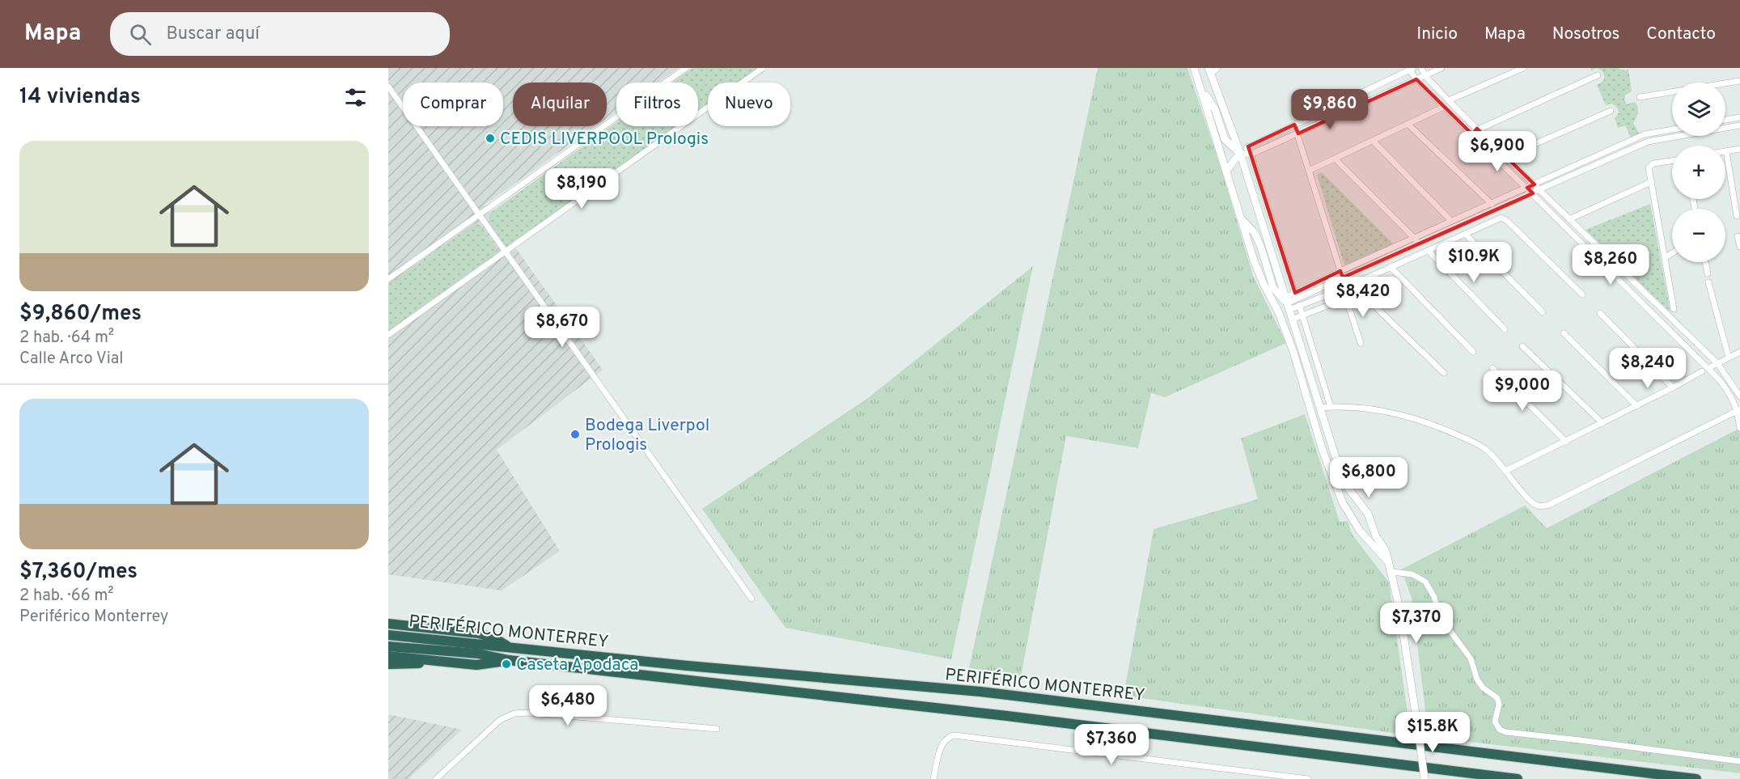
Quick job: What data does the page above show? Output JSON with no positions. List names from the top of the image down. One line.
{"streets":{"highway":["PERIFÉRICO MONTERREY"]},"places":["CEDIS LIVERPOOL Prologis","Bodega Liverpol Prologis","Caseta Apodaca"],"page":{"header":"Mapa","search":"Buscar aquí","nav":["Inicio","Mapa","Nosotros","Contacto"],"heading":"14 viviendas","map_buttons":["+","−"],"chip":["Comprar","Alquilar","Filtros","Nuevo"],"price":["$9,860","$6,900","$8,190","$10.9K","$8,260","$8,420","$8,670","$8,240","$9,000","$6,800","$7,370","$6,480","$15.8K","$7,360"],"list":[{"name":"$9,860/mes","note":"2 hab. · 64 m² · Calle Arco Vial"},{"name":"$7,360/mes","note":"2 hab. · 66 m² · Periférico Monterrey"}]}}
